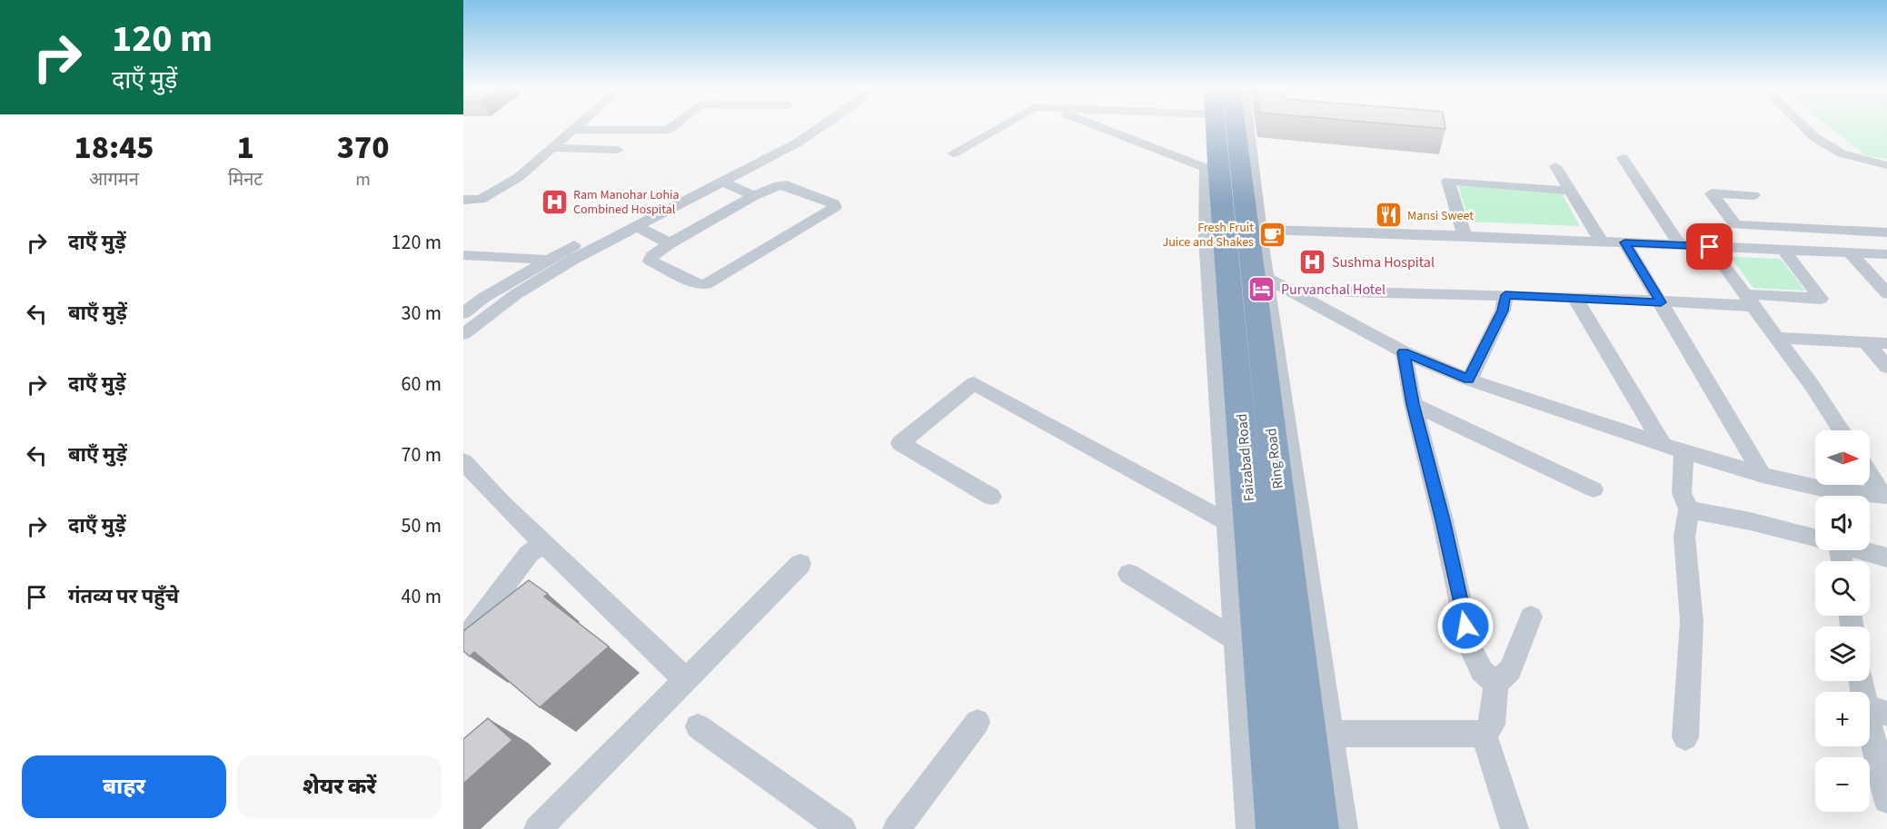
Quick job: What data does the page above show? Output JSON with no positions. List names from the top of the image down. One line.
{"streets":{"highway":["Faizabad Road","Ring Road"]},"crossings":[["Faizabad Road","Ring Road"]],"places":{"hospital":["Ram Manohar Lohia Combined Hospital","Sushma Hospital"],"restaurant":["Mansi Sweet"],"cafe":["Fresh Fruit Juice and Shakes"],"hotel":["Purvanchal Hotel"]},"north":"right","page":{"turn":["120 m","दाएँ मुड़ें"],"eta":["18:45","आगमन","1","मिनट","370","m"],"list":[{"name":"दाएँ मुड़ें","value":"120 m"},{"name":"बाएँ मुड़ें","value":"30 m"},{"name":"दाएँ मुड़ें","value":"60 m"},{"name":"बाएँ मुड़ें","value":"70 m"},{"name":"दाएँ मुड़ें","value":"50 m"},{"name":"गंतव्य पर पहुँचे","value":"40 m"}],"map_buttons":["+","−"],"buttons":["बाहर","शेयर करें"]}}
